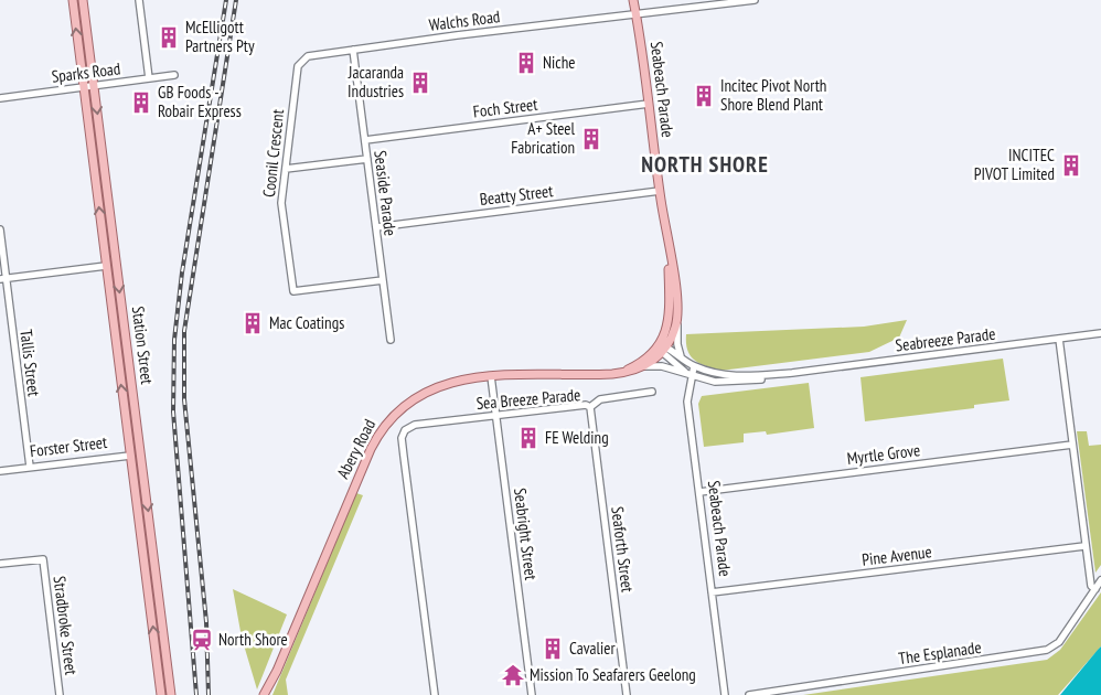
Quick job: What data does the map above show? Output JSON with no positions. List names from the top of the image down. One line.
{"streets":{"main road":["Seabeach Parade","Station Street","Forster Street","Abery Road"],"street":["Walchs Road","Sparks Road","Foch Street","Coonil Crescent","Seaside Parade","Beatty Street","Seabreeze Parade","Tallis Street","Sea Breeze Parade","Myrtle Grove","Seabright Street","Seaforth Street","Pine Avenue","Stradbroke Street","The Esplanade"]},"crossings":[["Walchs Road","Seabeach Parade"],["Walchs Road","Coonil Crescent"],["Walchs Road","Seaside Parade"],["Sparks Road","Station Street"],["Seabeach Parade","Foch Street"],["Seabeach Parade","Beatty Street"],["Seabeach Parade","Seabreeze Parade"],["Seabeach Parade","Abery Road"],["Seabeach Parade","Myrtle Grove"],["Seabeach Parade","Pine Avenue"],["Foch Street","Seaside Parade"],["Coonil Crescent","Seaside Parade"],["Seaside Parade","Beatty Street"],["Seabreeze Parade","Abery Road"],["Station Street","Forster Street"],["Tallis Street","Forster Street"],["Sea Breeze Parade","Seabright Street"],["Sea Breeze Parade","Seaforth Street"],["Abery Road","Seabright Street"]],"districts":["NORTH SHORE"],"places":{"building":["McElligott Partners Pty","Niche","Jacaranda Industries","Incitec Pivot North Shore Blend Plant","GB Foods - Robair Express","A+ Steel Fabrication","INCITEC PIVOT Limited","Mac Coatings","FE Welding","Cavalier"],"station":["North Shore"],"temple":["Mission To Seafarers Geelong"]}}
